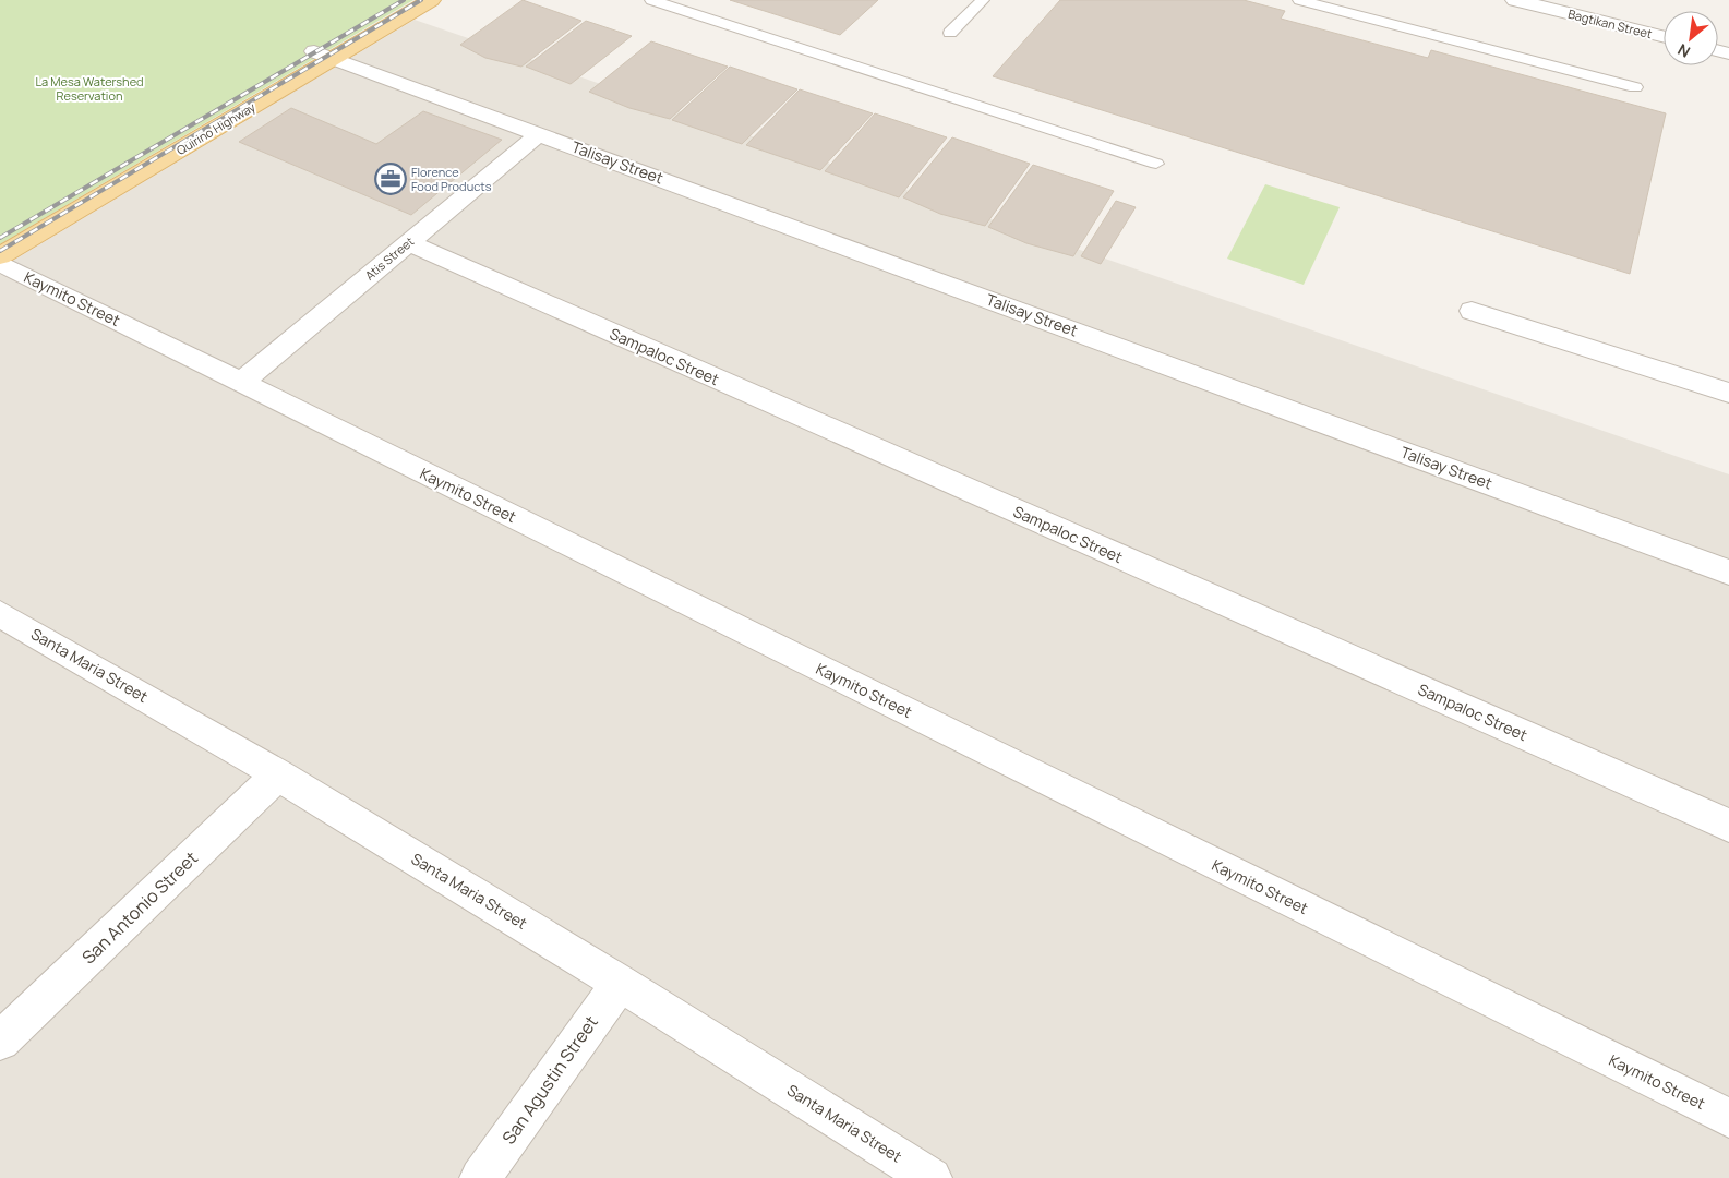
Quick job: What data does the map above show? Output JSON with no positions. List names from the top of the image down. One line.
{"streets":{"main road":["Quirino Highway"],"street":["Bagtikan Street","Talisay Street","Atis Street","Kaymito Street","Sampaloc Street","Santa Maria Street","San Antonio Street","San Agustin Street"]},"crossings":[["Quirino Highway","Talisay Street"],["Talisay Street","Atis Street"],["Atis Street","Kaymito Street"],["Atis Street","Sampaloc Street"],["Santa Maria Street","San Antonio Street"],["Santa Maria Street","San Agustin Street"]],"parks":["La Mesa Watershed Reservation"],"places":{"office":["Florence Food Products"]},"north":"bottom left"}
